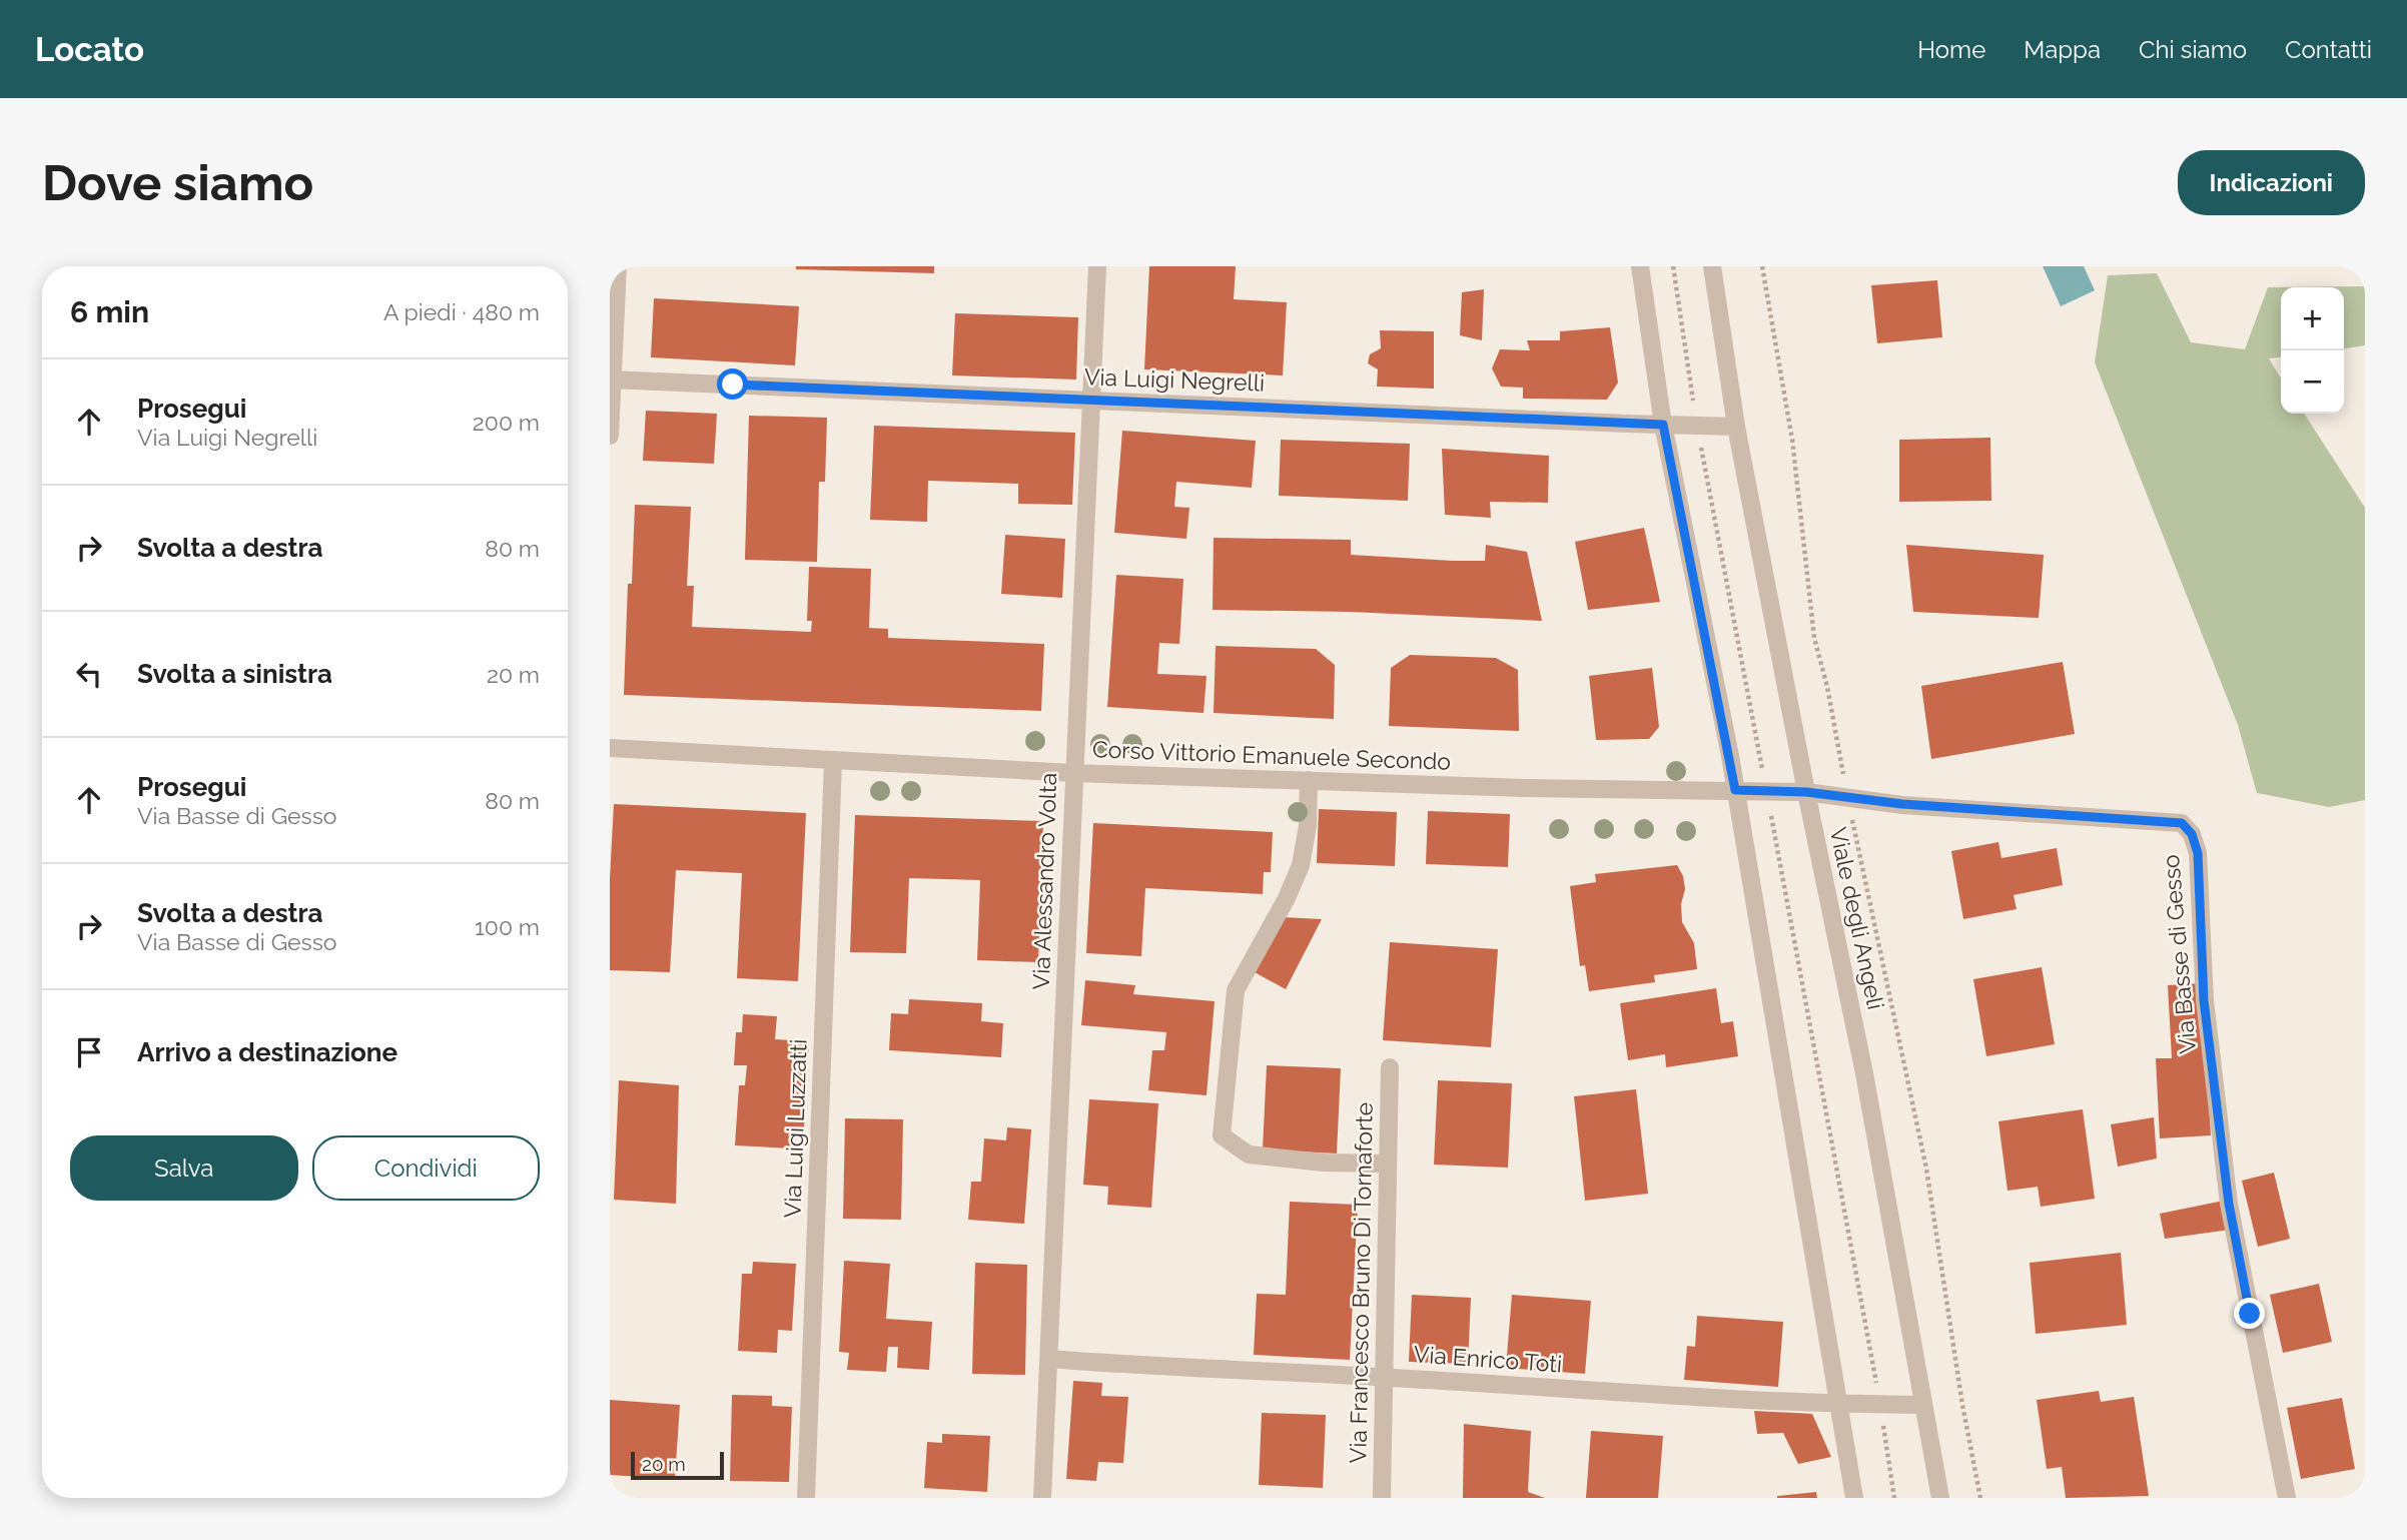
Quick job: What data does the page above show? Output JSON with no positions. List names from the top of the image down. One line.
{"streets":{"street":["Via Luigi Negrelli","Corso Vittorio Emanuele Secondo","Via Alessandro Volta","Viale degli Angeli","Via Basse di Gesso","Via Luigi Luzzatti","Via Francesco Bruno Di Tornaforte","Via Enrico Toti"]},"crossings":[["Via Luigi Negrelli","Via Alessandro Volta"],["Via Luigi Negrelli","Viale degli Angeli"],["Corso Vittorio Emanuele Secondo","Via Alessandro Volta"],["Corso Vittorio Emanuele Secondo","Viale degli Angeli"],["Corso Vittorio Emanuele Secondo","Via Basse di Gesso"],["Corso Vittorio Emanuele Secondo","Via Luigi Luzzatti"],["Via Alessandro Volta","Via Enrico Toti"],["Viale degli Angeli","Via Basse di Gesso"],["Viale degli Angeli","Via Enrico Toti"],["Via Francesco Bruno Di Tornaforte","Via Enrico Toti"]],"scale_bar":"20 m","page":{"header":"Locato","nav":["Home","Mappa","Chi siamo","Contatti"],"buttons":["Indicazioni",["Salva","Condividi"]],"title":"Dove siamo","heading":["6 min","A piedi · 480 m"],"map_buttons":["+","−"],"list":[["Prosegui","Via Luigi Negrelli","200 m"],["Svolta a destra","80 m"],["Svolta a sinistra","20 m"],["Prosegui","Via Basse di Gesso","80 m"],["Svolta a destra","Via Basse di Gesso","100 m"],"Arrivo a destinazione"],"scale":"20 m"}}
